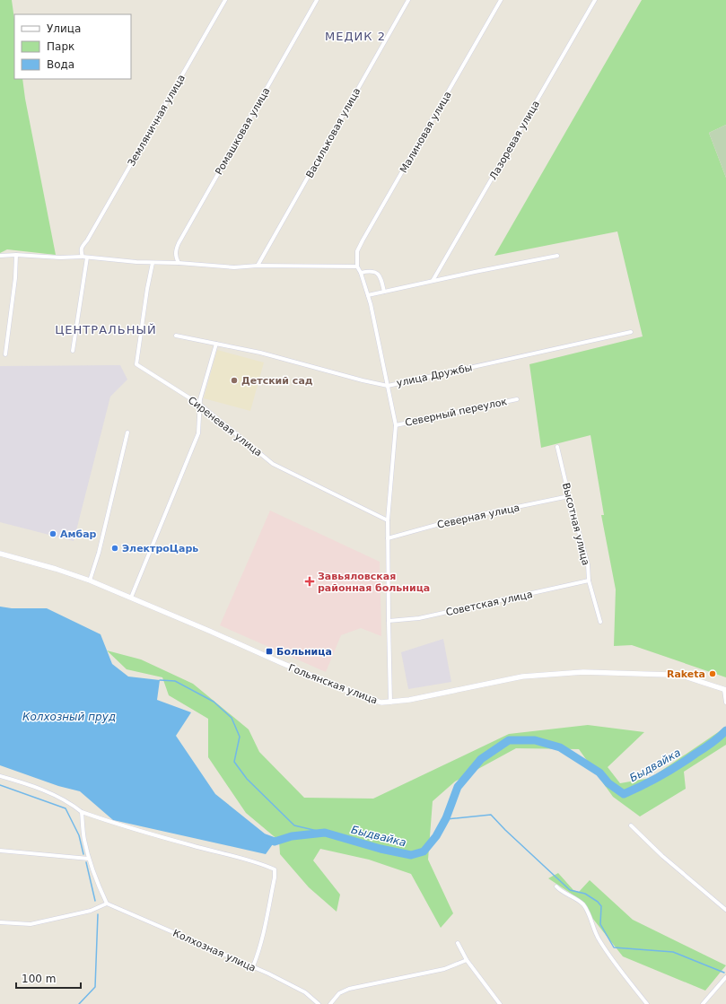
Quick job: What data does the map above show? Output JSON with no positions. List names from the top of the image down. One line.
{"streets":{"main road":["Гольянская улица"],"street":["Земляничная улица","Ромашковая улица","Малиновая улица","Васильковая улица","Лазоревая улица","улица Дружбы","Северный переулок","Сиреневая улица","Северная улица","Высотная улица","Советская улица","Колхозная улица"]},"crossings":[["Северная улица","Высотная улица"],["Высотная улица","Советская улица"]],"districts":["МЕДИК 2","ЦЕНТРАЛЬНЫЙ"],"water":["Колхозный пруд","Быдвайка"],"places":{"other":["Детский сад","Амбар","ЭлектроЦарь","Raketa"],"health":["Завьяловская районная больница"],"transit":["Больница"]},"legend":["Улица","Парк","Вода"],"scale_bar":"100 m"}
